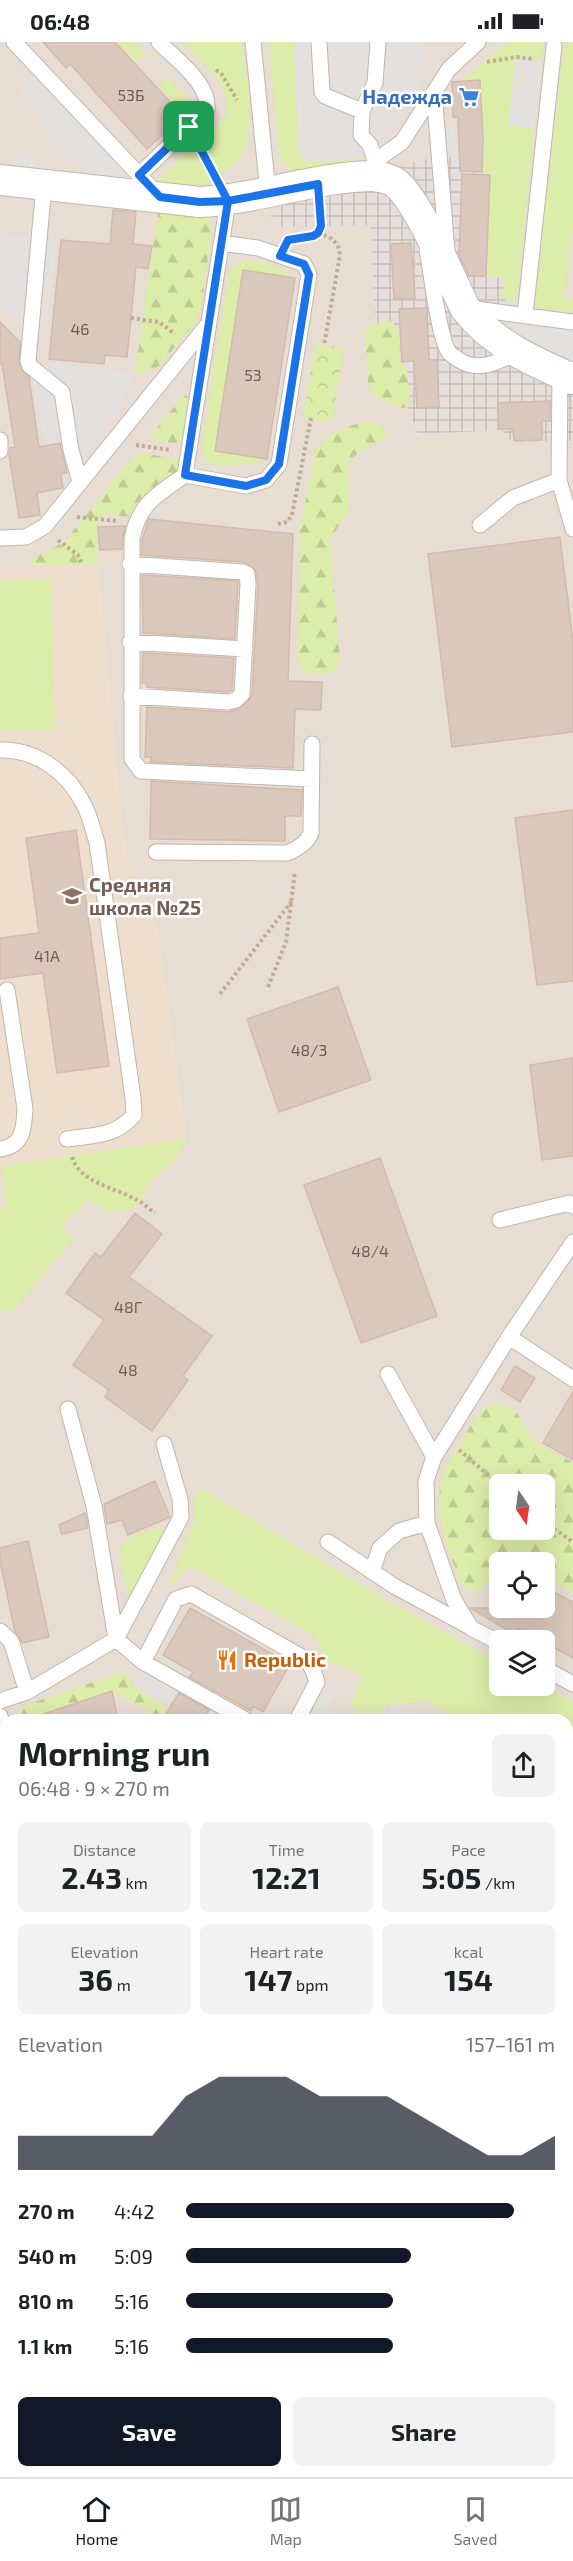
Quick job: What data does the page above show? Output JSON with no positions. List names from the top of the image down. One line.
{"places":{"supermarket":["Надежда"],"school or university":["Средняя школа №25"],"restaurant":["Republic"]},"house_numbers":["53Б","46","53","41А","48/3","48/4","48Г","48"],"north":"bottom","page":{"status":"06:48","heading":["Morning run","06:48 · 9 × 270 m"],"stats":[["Distance","2.43 km"],["Time","12:21"],["Pace","5:05 /km"],["Elevation","36 m"],["Heart rate","147 bpm"],["kcal","154"]],"chart":["Elevation","157–161 m"],"list":[{"name":"270 m","note":"4:42"},{"name":"540 m","note":"5:09"},{"name":"810 m","note":"5:16"},{"name":"1.1 km","note":"5:16"}],"buttons":["Save","Share"],"tabs":["Home","Map","Saved"]}}
